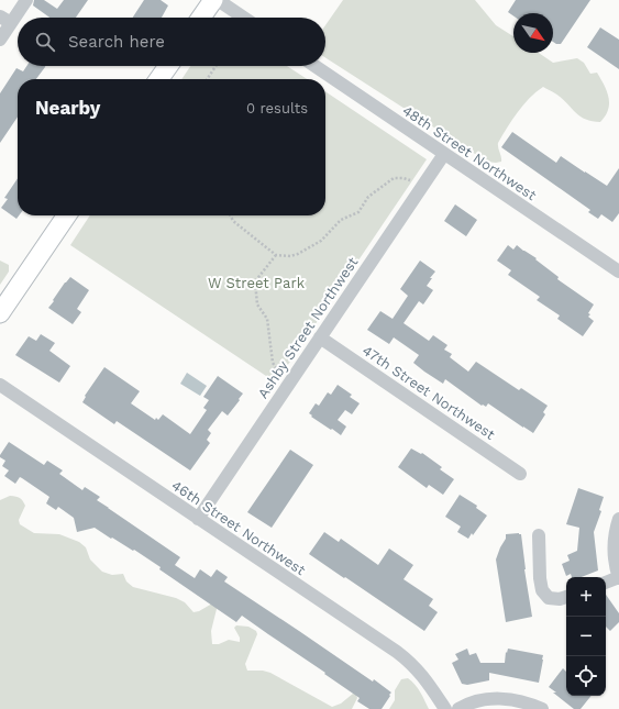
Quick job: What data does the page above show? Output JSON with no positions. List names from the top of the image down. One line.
{"streets":{"street":["48th Street Northwest","Ashby Street Northwest","47th Street Northwest","46th Street Northwest"]},"crossings":[["48th Street Northwest","Ashby Street Northwest"],["Ashby Street Northwest","47th Street Northwest"],["Ashby Street Northwest","46th Street Northwest"]],"parks":["W Street Park"],"north":"bottom right","page":{"search":"Search here","heading":["Nearby","0 results"],"map_buttons":["+","−"]}}
